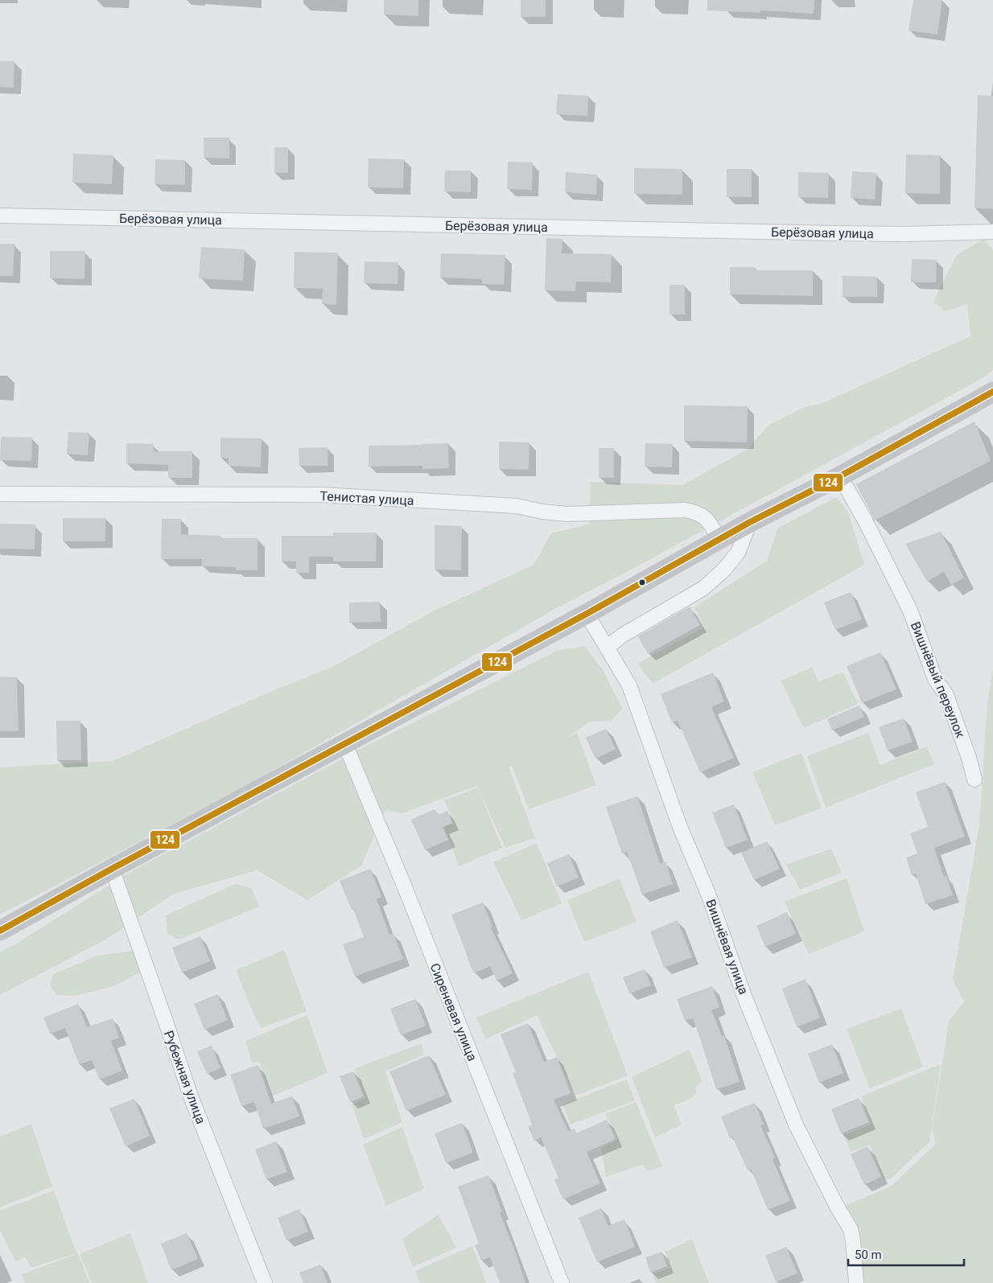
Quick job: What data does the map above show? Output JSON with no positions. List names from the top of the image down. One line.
{"streets":{"street":["Берёзовая улица","Тенистая улица","Вишнёвый переулок","Вишнёвая улица","Сиреневая улица","Рубежная улица"]},"lines":["transit line 124"],"scale_bar":"50 m"}
